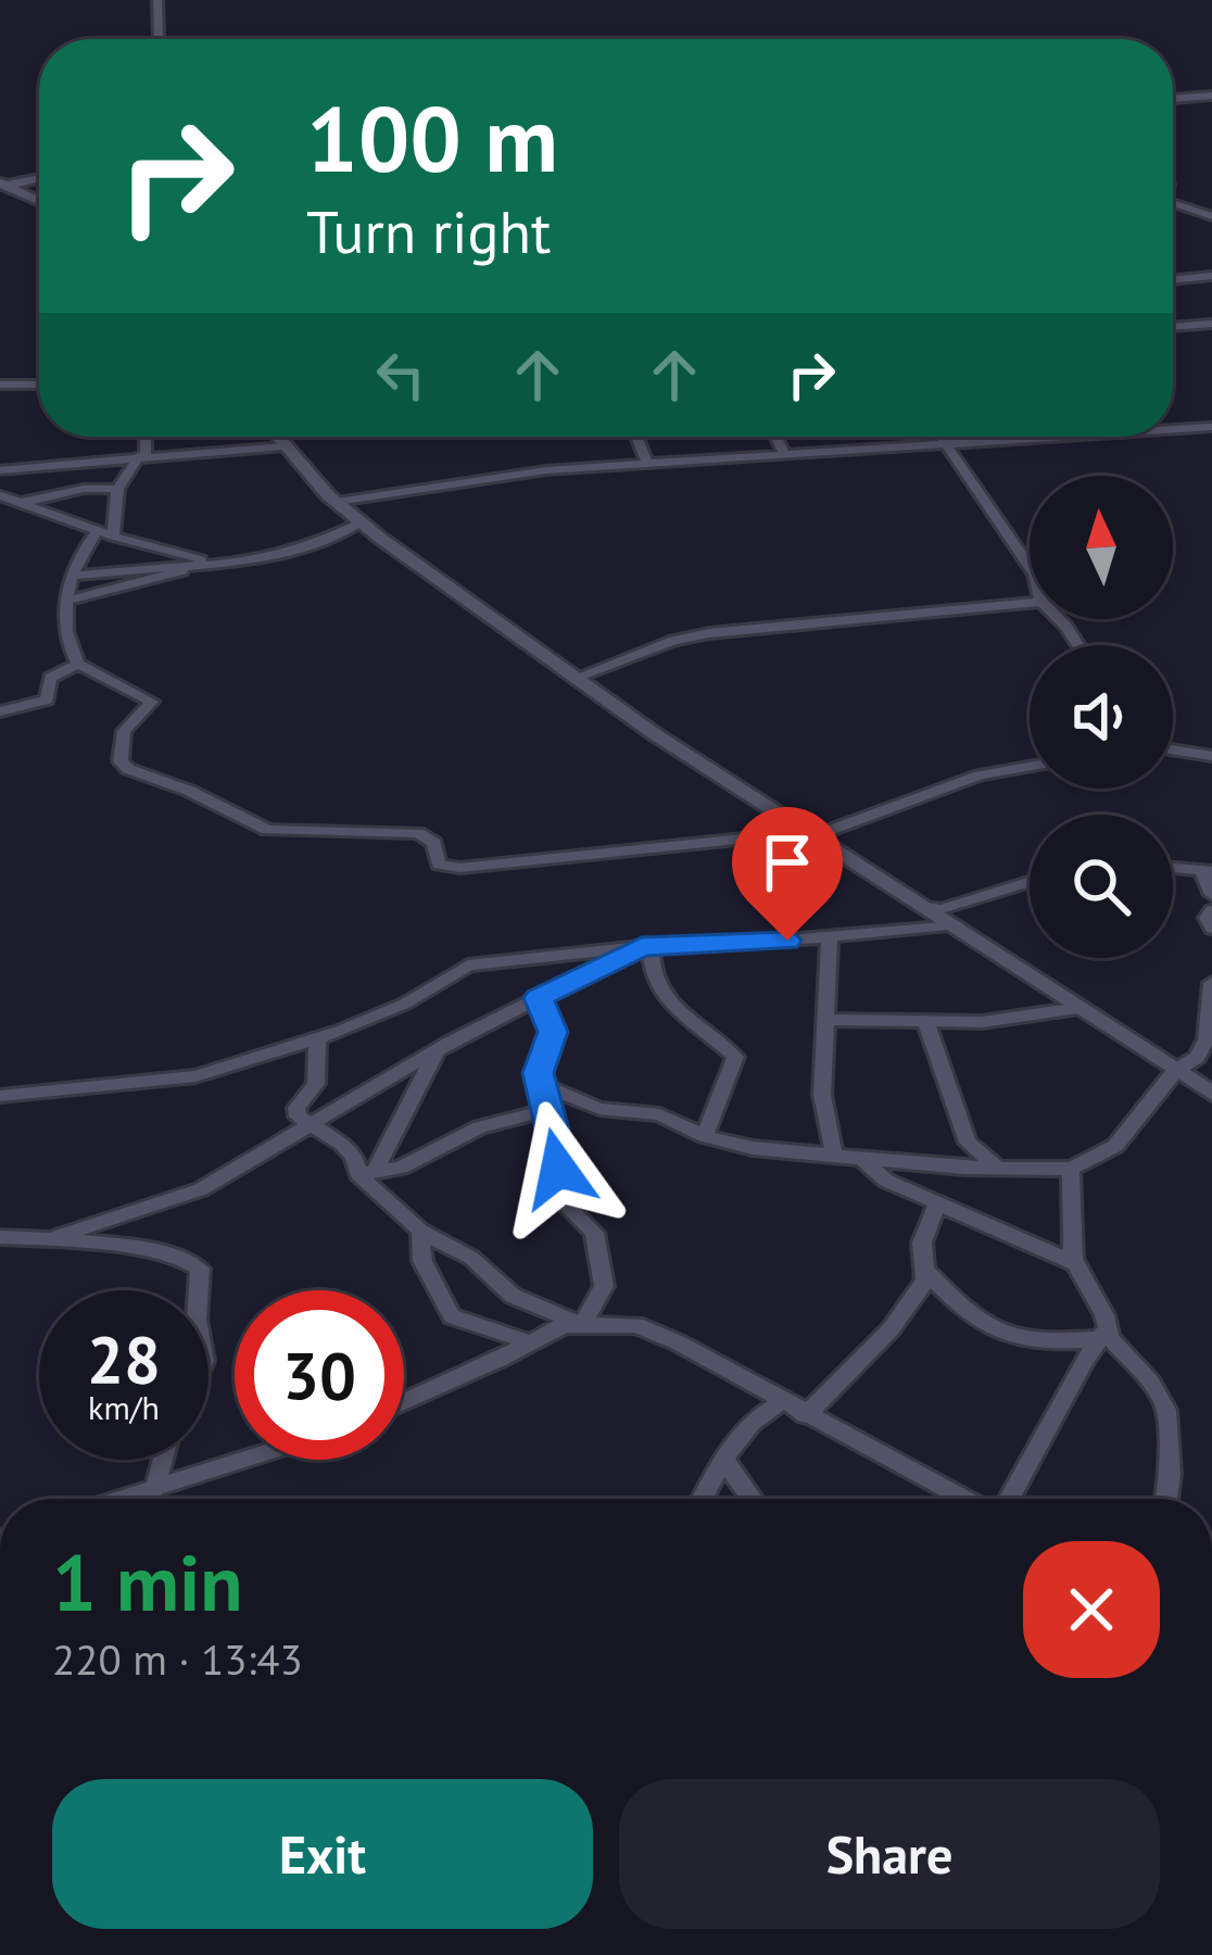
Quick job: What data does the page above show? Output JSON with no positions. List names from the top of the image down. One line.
{"north":"top","page":{"turn":["100 m","Turn right"],"speed":"28 km/h","limit":"30","heading":["1 min","220 m · 13:43"],"buttons":["Exit","Share"]}}
